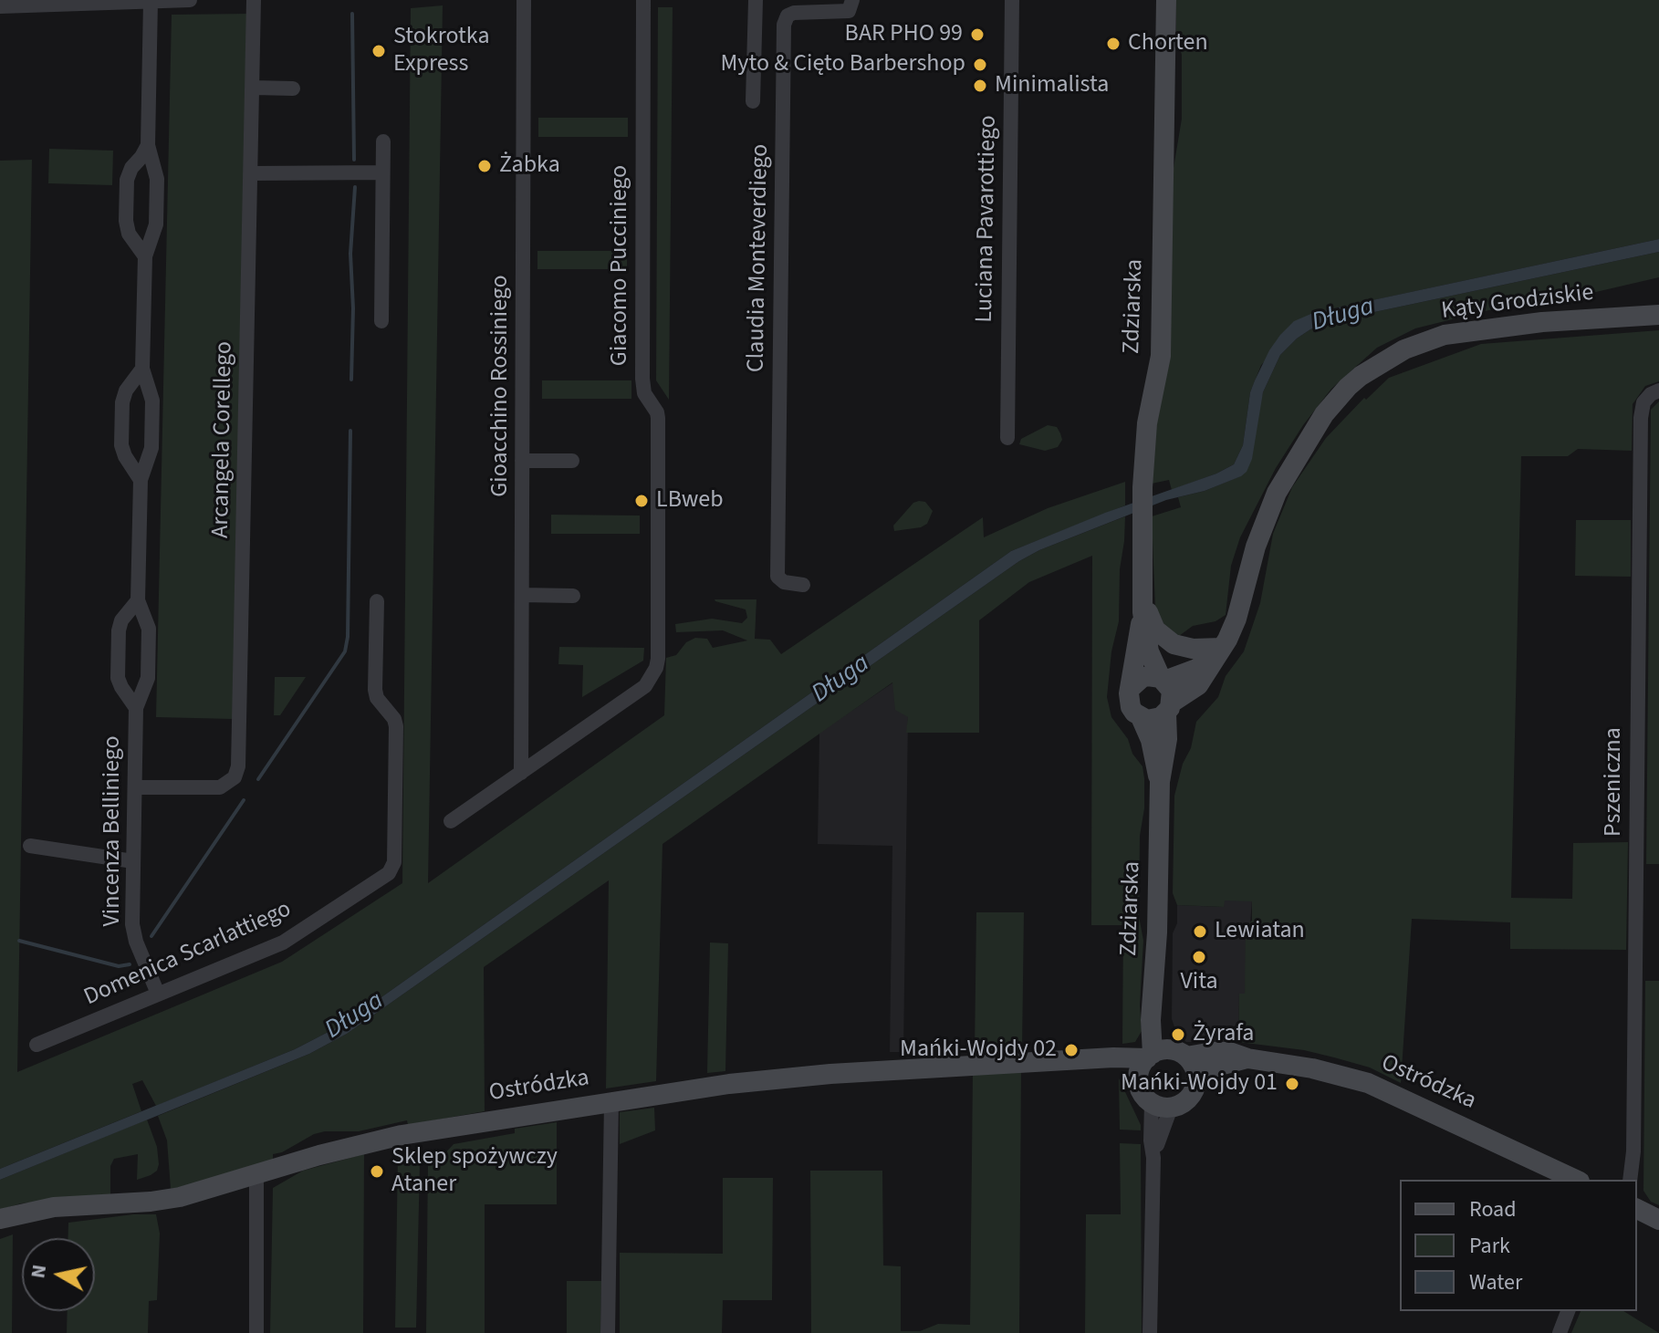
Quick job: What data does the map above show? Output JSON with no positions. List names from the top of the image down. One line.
{"streets":{"street":["Luciana Pavarottiego","Claudia Monteverdiego","Giacomo Pucciniego","Kąty Grodziskie","Zdziarska","Gioacchino Rossiniego","Arcangela Corellego","Pszeniczna","Vincenza Belliniego","Domenica Scarlattiego","Ostródzka"]},"crossings":[["Giacomo Pucciniego","Gioacchino Rossiniego"],["Kąty Grodziskie","Zdziarska"],["Zdziarska","Ostródzka"],["Arcangela Corellego","Vincenza Belliniego"],["Vincenza Belliniego","Domenica Scarlattiego"]],"water":["Długa"],"places":["BAR PHO 99","Chorten","Stokrotka Express","Myto & Cięto Barbershop","Minimalista","Żabka","LBweb","Lewiatan","Vita","Żyrafa","Mańki-Wojdy 02","Mańki-Wojdy 01","Sklep spożywczy Ataner"],"legend":["Road","Park","Water"],"north":"left"}
